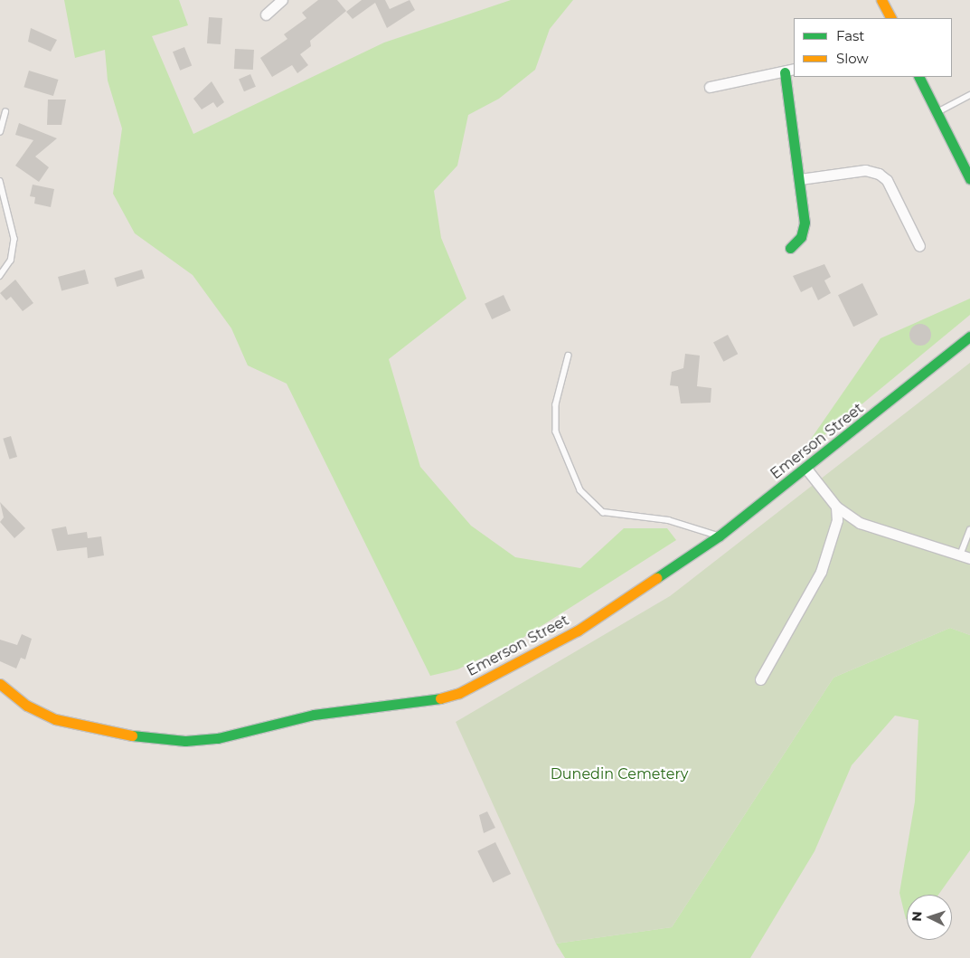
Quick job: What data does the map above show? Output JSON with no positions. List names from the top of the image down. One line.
{"streets":{"street":["Emerson Street"]},"parks":["Dunedin Cemetery"],"legend":["Fast","Slow"],"north":"left"}
